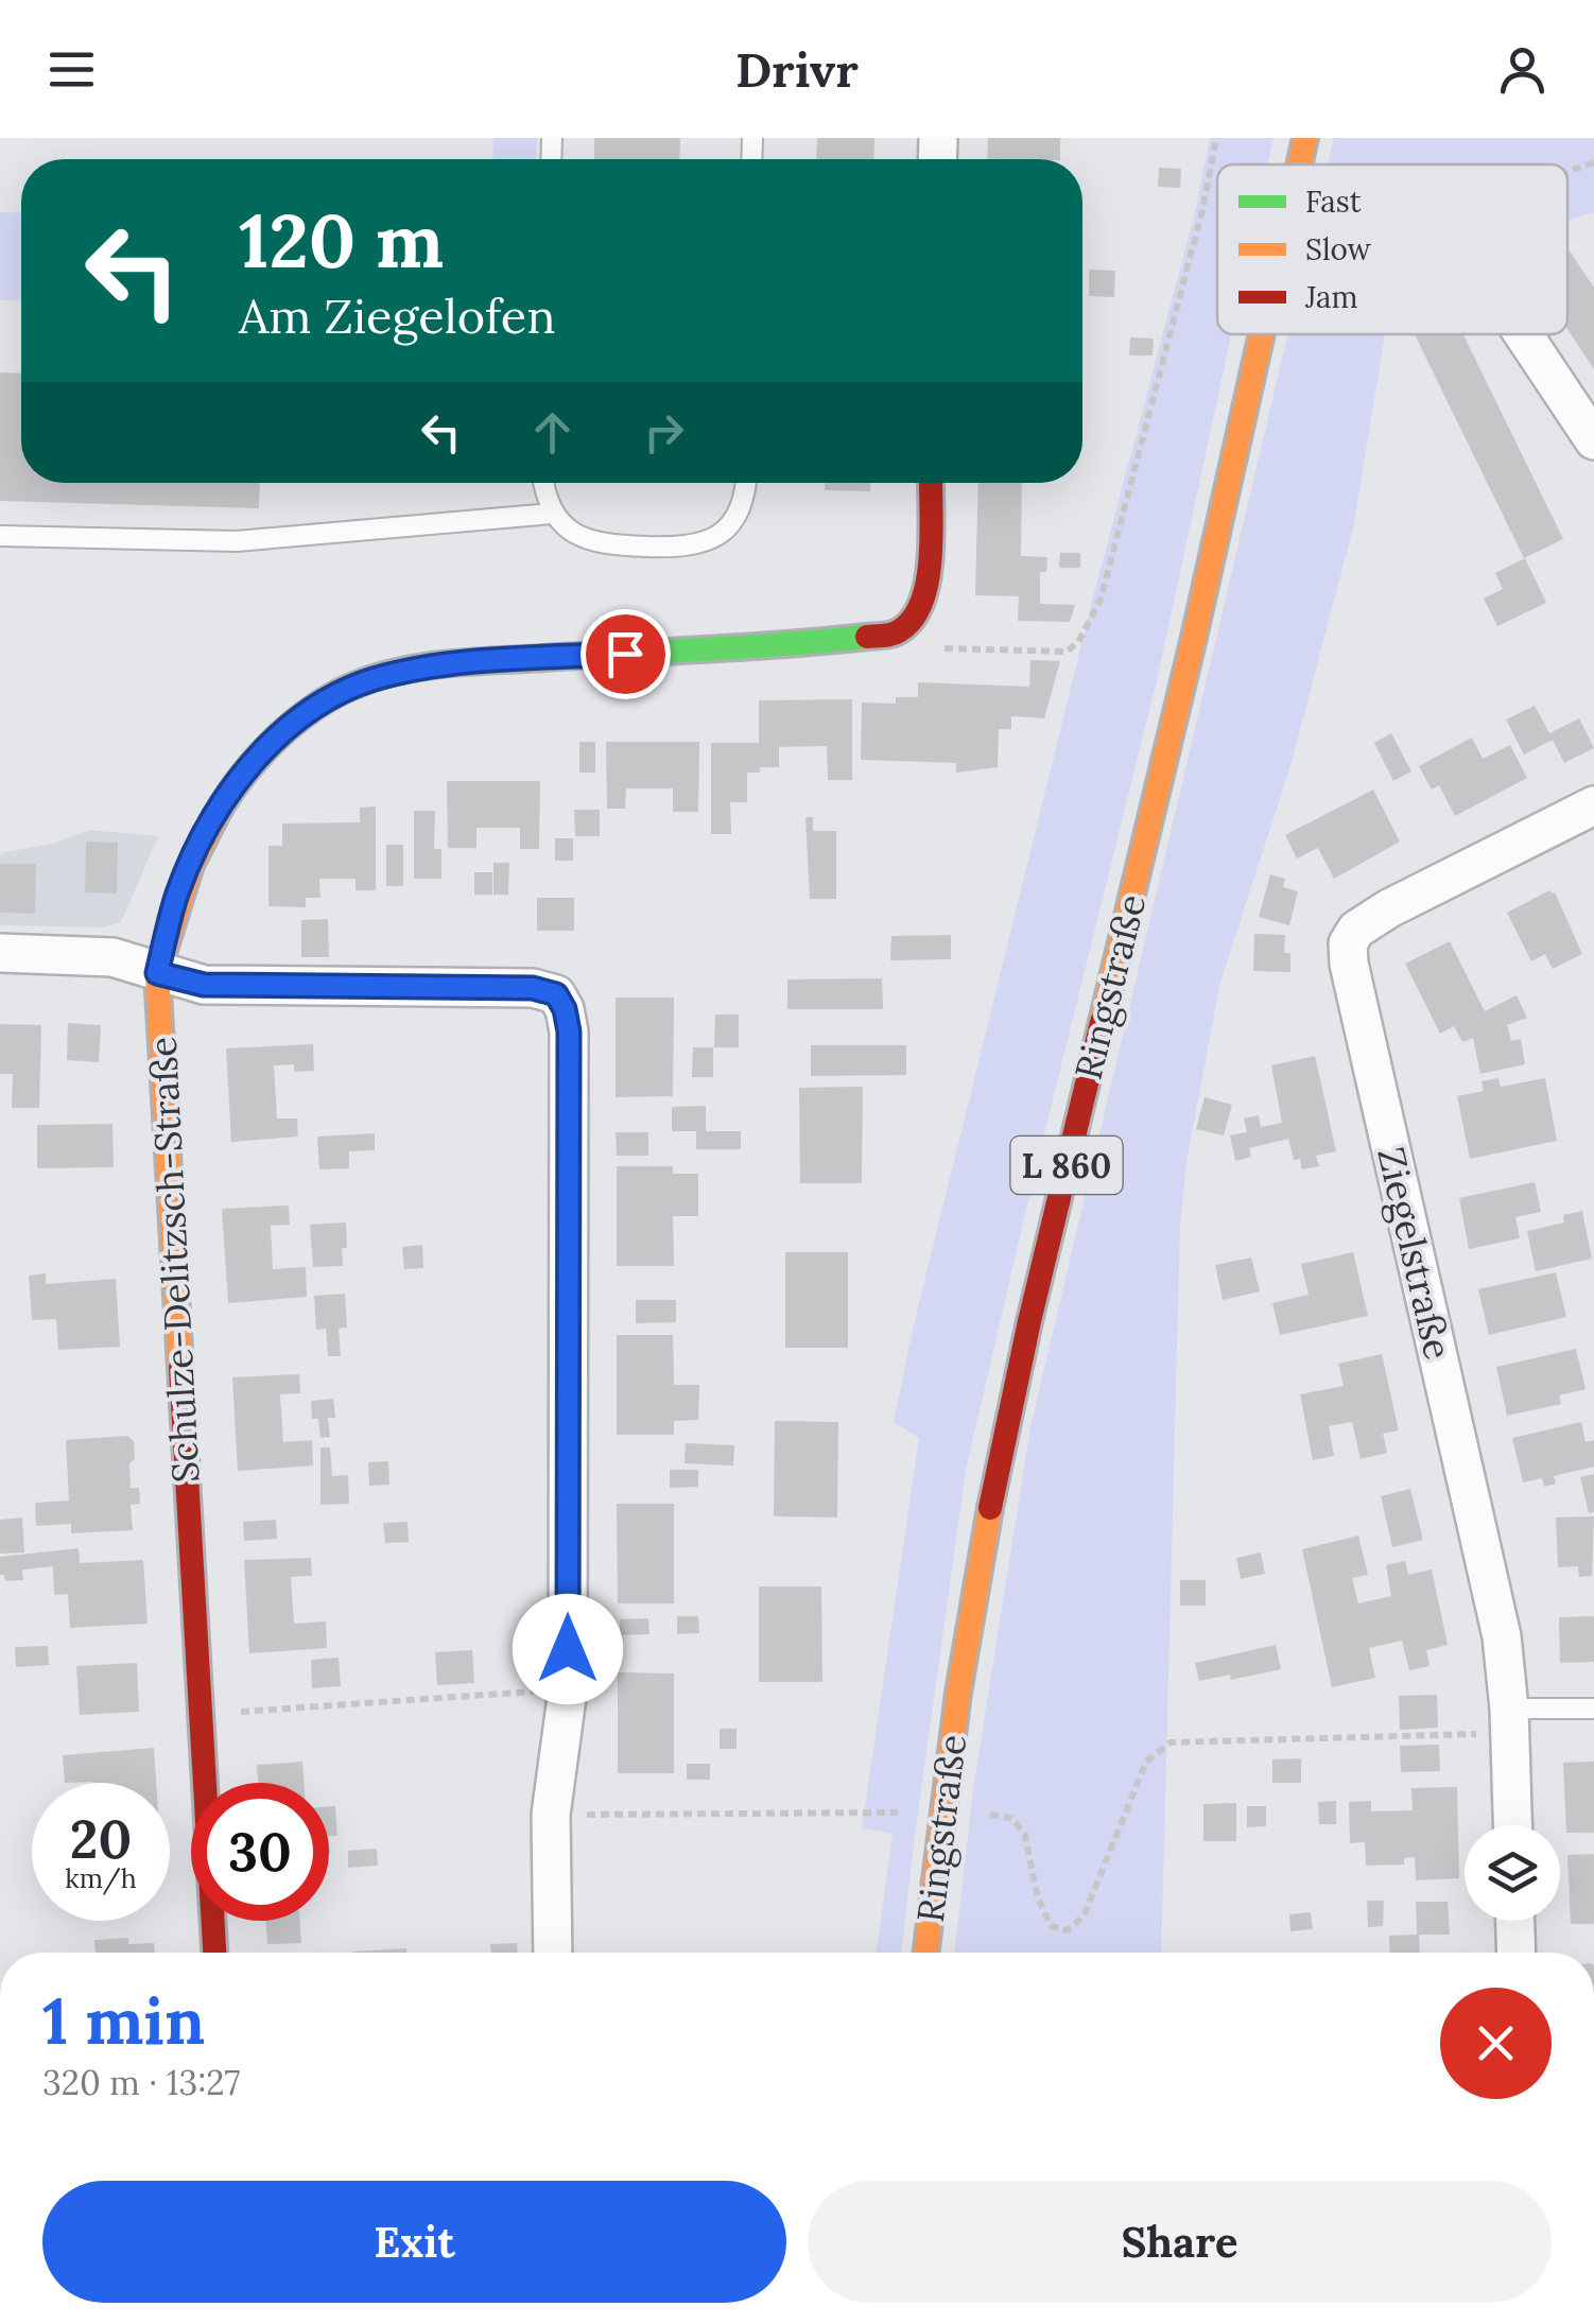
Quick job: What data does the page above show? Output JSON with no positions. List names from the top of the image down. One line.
{"streets":{"street":["Ringstraße","L 860","Ziegelstraße","Schulze-Delitzsch-Straße"]},"legend":["Fast","Slow","Jam"],"page":{"header":"Drivr","turn":["120 m","Am Ziegelofen"],"speed":"20 km/h","limit":"30","heading":["1 min","320 m · 13:27"],"buttons":["Exit","Share"]}}
